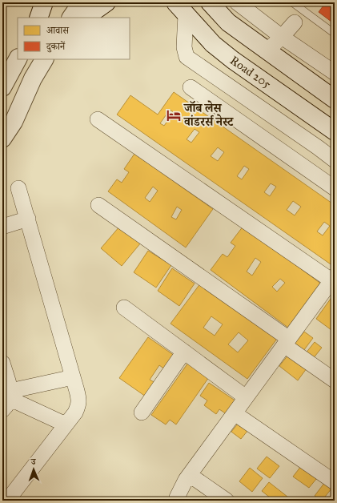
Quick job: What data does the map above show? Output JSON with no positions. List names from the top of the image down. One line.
{"streets":{"main road":["Road 205"]},"places":{"hotel":["जॉब लेस वांडरर्स नेस्ट"]},"legend":["आवास","दुकानें"],"north":"top"}
